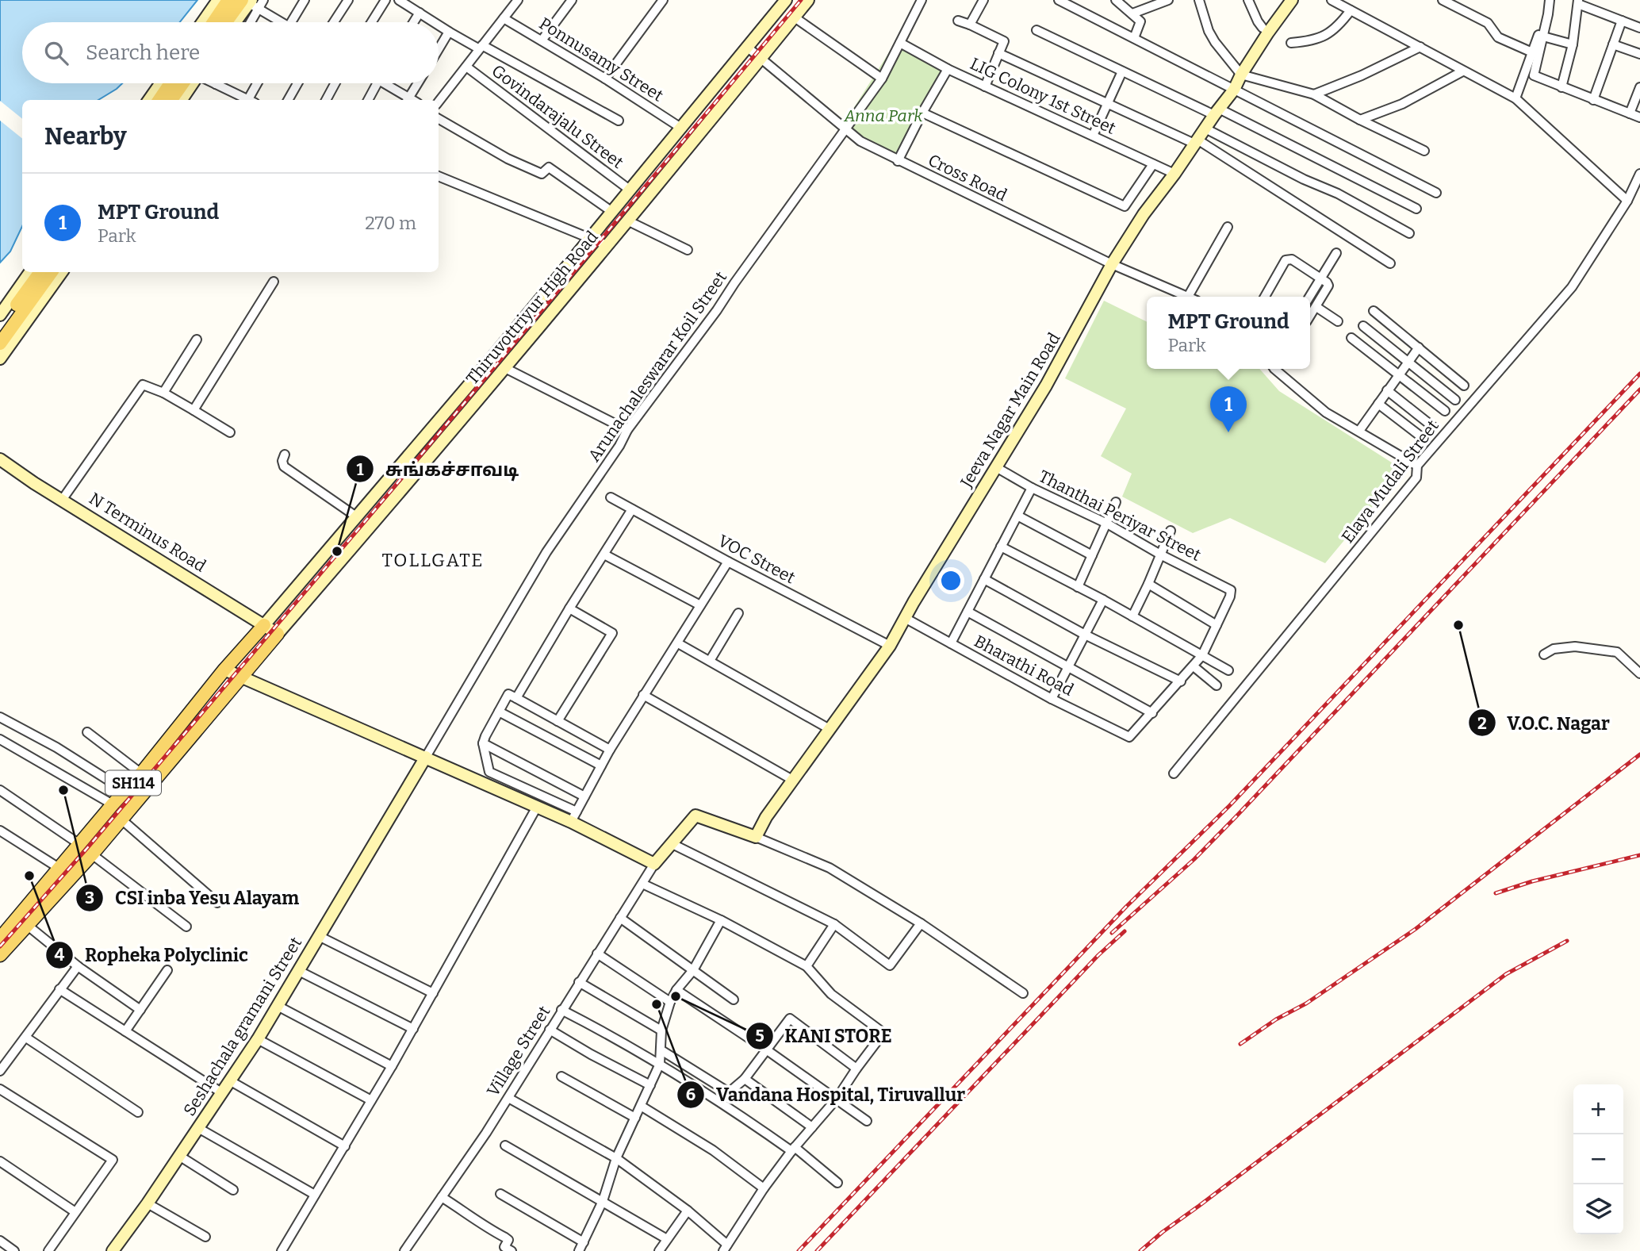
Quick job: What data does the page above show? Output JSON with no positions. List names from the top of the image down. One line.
{"streets":{"main road":["SH114"],"street":["Ponnusamy Street","LIG Colony 1st Street","Govindarajalu Street","Cross Road","Thiruvottriyur High Road","Arunachaleswarar Koil Street","Jeeva Nagar Main Road","Elaya Mudali Street","Thanthai Periyar Street","N Terminus Road","VOC Street","Bharathi Road","Seshachala gramani Street","Village Street"]},"crossings":[["Ponnusamy Street","Thiruvottriyur High Road"],["LIG Colony 1st Street","Arunachaleswarar Koil Street"],["LIG Colony 1st Street","Jeeva Nagar Main Road"],["Govindarajalu Street","Thiruvottriyur High Road"],["Cross Road","Thiruvottriyur High Road"],["Cross Road","Arunachaleswarar Koil Street"],["Cross Road","Jeeva Nagar Main Road"],["Thiruvottriyur High Road","N Terminus Road"],["Thiruvottriyur High Road","SH114"],["Arunachaleswarar Koil Street","Seshachala gramani Street"],["Jeeva Nagar Main Road","Thanthai Periyar Street"],["Jeeva Nagar Main Road","VOC Street"],["Jeeva Nagar Main Road","Bharathi Road"],["N Terminus Road","SH114"]],"districts":["TOLLGATE"],"parks":["Anna Park"],"places":["சுங்கச்சாவடி","V.O.C. Nagar","CSI inba Yesu Alayam","Ropheka Polyclinic","KANI STORE","Vandana Hospital, Tiruvallur"],"page":{"search":"Search here","heading":"Nearby","list":[{"mark":"1","name":"MPT Ground","note":"Park","value":"270 m"}],"popup":["MPT Ground","Park"],"pins":"1","map_buttons":["+","−"]}}
